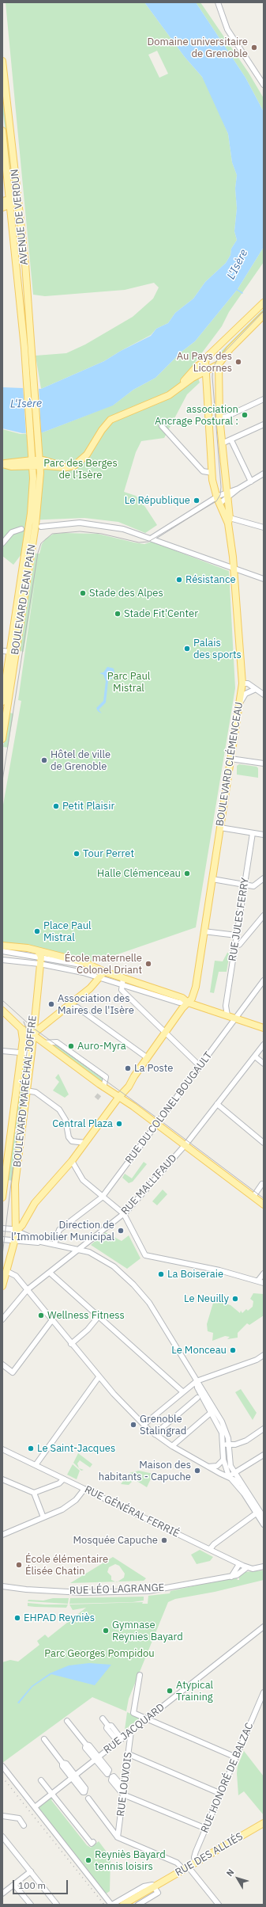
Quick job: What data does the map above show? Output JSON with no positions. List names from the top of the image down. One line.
{"streets":{"main road":["AVENUE DE VERDUN","BOULEVARD JEAN PAIN","BOULEVARD CLÉMENCEAU","BOULEVARD MARÉCHAL JOFFRE","RUE DES ALLIÉS"],"street":["RUE JULES FERRY","RUE DU COLONEL BOUGAULT","RUE MALLIFAUD","RUE GÉNÉRAL FERRIÉ","RUE LÉO LAGRANGE","RUE JACQUARD","RUE HONORÉ DE BALZAC","RUE LOUVOIS"]},"crossings":[["BOULEVARD CLÉMENCEAU","BOULEVARD MARÉCHAL JOFFRE"],["RUE GÉNÉRAL FERRIÉ","RUE LÉO LAGRANGE"],["RUE JACQUARD","RUE LOUVOIS"],["RUE HONORÉ DE BALZAC","RUE DES ALLIÉS"]],"water":["L'Isère"],"parks":["Parc des Berges de l'Isère","Parc Paul Mistral","Parc Georges Pompidou"],"places":["Domaine universitaire de Grenoble","Au Pays des Licornes","association Ancrage Postural :","Le République","Résistance","Stade des Alpes","Stade Fit'Center","Palais des sports","Hôtel de ville de Grenoble","Petit Plaisir","Tour Perret","Halle Clémenceau","Place Paul Mistral","École maternelle Colonel Driant","Association des Maires de l'Isère","Auro-Myra","La Poste","Central Plaza","Direction de l’Immobilier Municipal","La Boiseraie","Le Neuilly","Wellness Fitness","Le Monceau","Grenoble Stalingrad","Le Saint-Jacques","Maison des habitants - Capuche","Mosquée Capuche","École élémentaire Élisée Chatin","EHPAD Reyniès","Gymnase Reynies Bayard","Atypical Training","Reyniès Bayard tennis loisirs"],"scale_bar":"100 m","north":"top left"}
